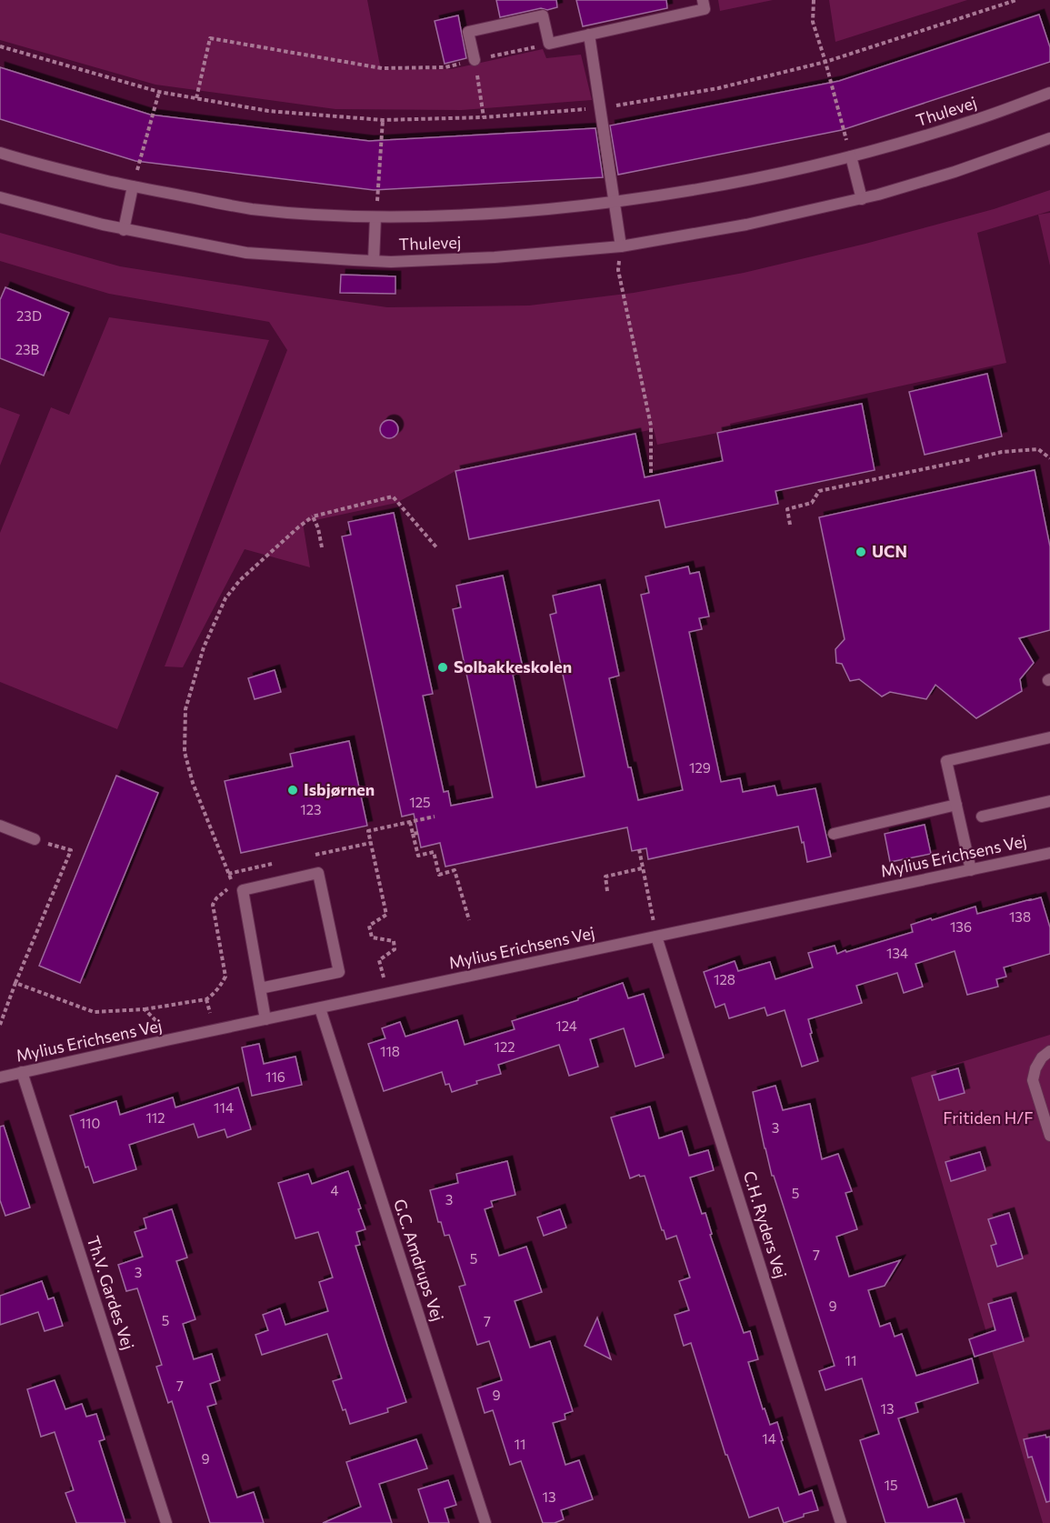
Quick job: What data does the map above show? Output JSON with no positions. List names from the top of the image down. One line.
{"streets":{"street":["Thulevej","Mylius Erichsens Vej","C.H. Ryders Vej","G.C. Amdrups Vej","Th.V. Gardes Vej"]},"crossings":[["Mylius Erichsens Vej","C.H. Ryders Vej"],["Mylius Erichsens Vej","G.C. Amdrups Vej"],["Mylius Erichsens Vej","Th.V. Gardes Vej"]],"parks":["Fritiden H/F"],"places":["UCN","Solbakkeskolen","Isbjørnen"],"house_numbers":["23D","23B","129","125","123","138","136","134","128","124","122","118","116","114","112","110","3","4","5","3","7","5","3","9","5","7","11","7","9","13","14","11","9","15","13"]}
